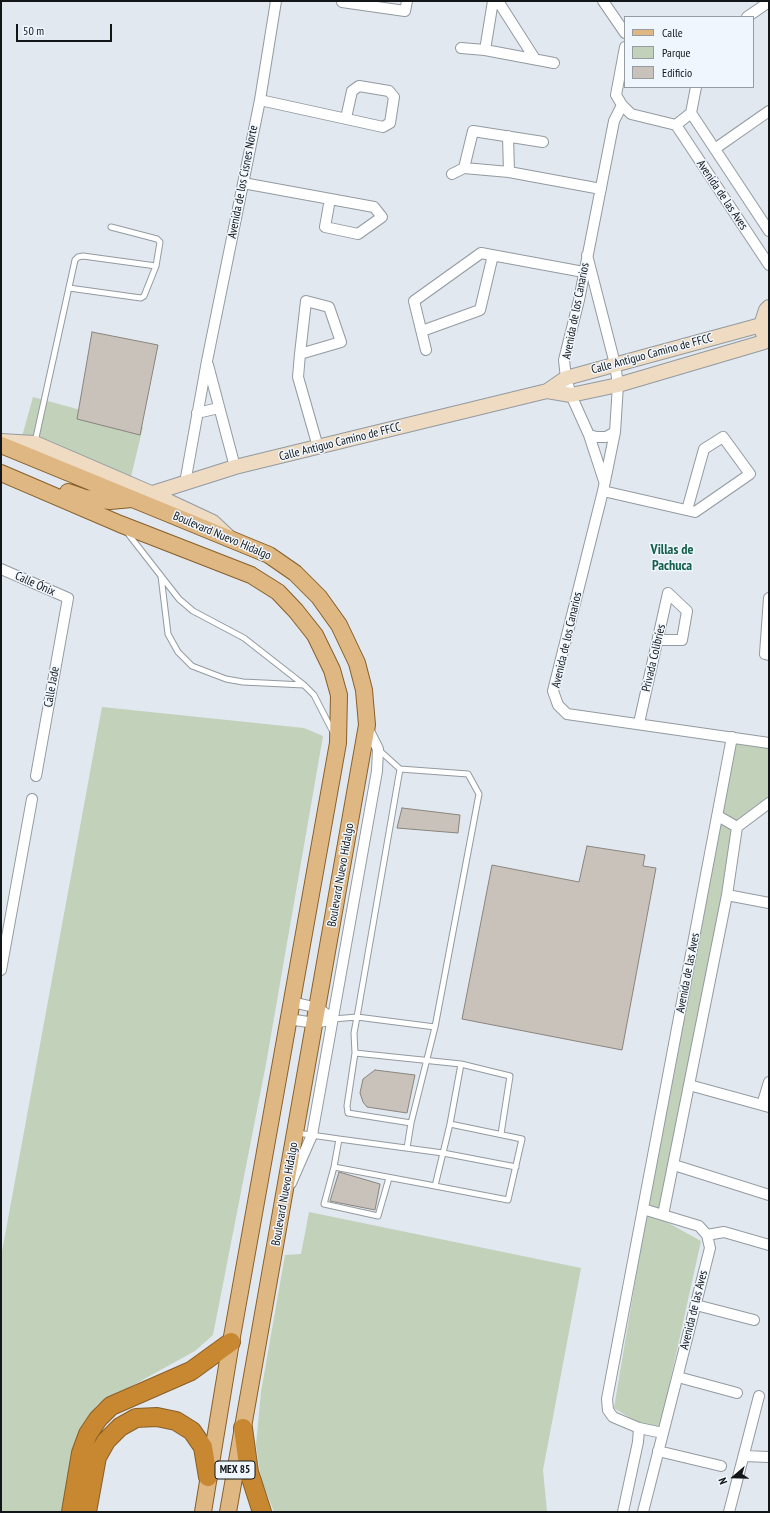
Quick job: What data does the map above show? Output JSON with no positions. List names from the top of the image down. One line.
{"streets":{"main road":["Calle Antiguo Camino de FFCC","Boulevard Nuevo Hidalgo","MEX 85"],"street":["Avenida de los Cisnes Norte","Avenida de las Aves","Avenida de los Canarios","Calle Ónix","Privada Colibríes","Calle Jade"]},"crossings":[["Avenida de los Cisnes Norte","Calle Antiguo Camino de FFCC"],["Avenida de las Aves","Avenida de los Canarios"],["Avenida de los Canarios","Calle Antiguo Camino de FFCC"],["Avenida de los Canarios","Privada Colibríes"],["Calle Antiguo Camino de FFCC","Boulevard Nuevo Hidalgo"],["Calle Ónix","Calle Jade"]],"districts":["Villas de Pachuca"],"legend":["Calle","Parque","Edificio"],"scale_bar":"50 m","north":"left"}
